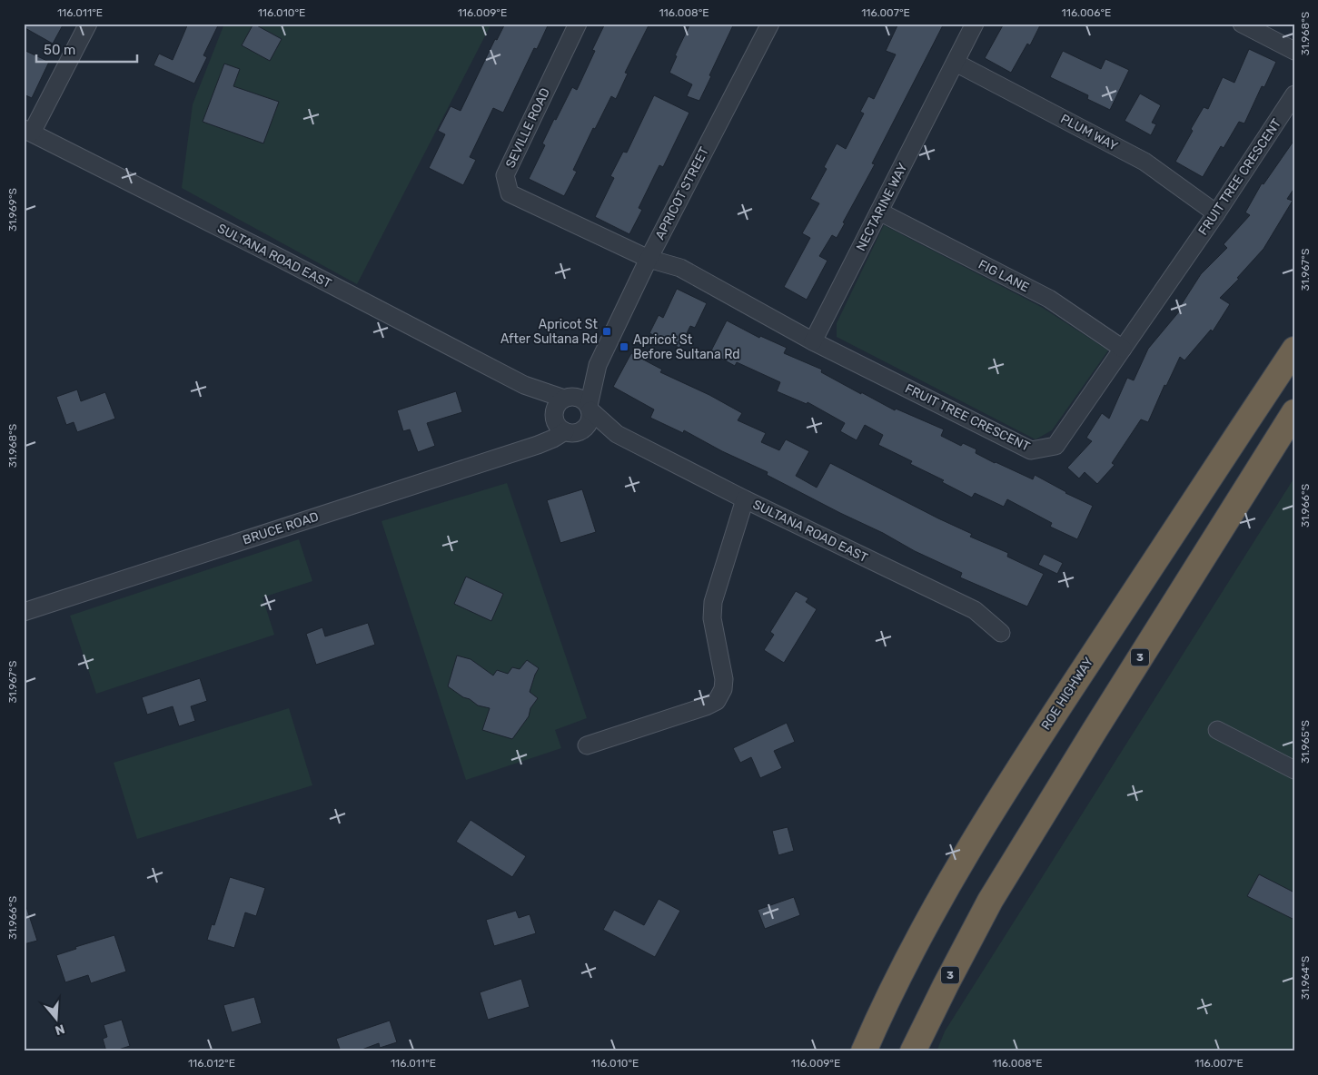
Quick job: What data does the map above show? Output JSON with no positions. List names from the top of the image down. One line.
{"streets":{"highway":["3","ROE HIGHWAY"],"street":["SEVILLE ROAD","PLUM WAY","FRUIT TREE CRESCENT","APRICOT STREET","NECTARINE WAY","SULTANA ROAD EAST","FIG LANE","BRUCE ROAD"]},"crossings":[["SEVILLE ROAD","FRUIT TREE CRESCENT"],["SEVILLE ROAD","APRICOT STREET"],["PLUM WAY","FRUIT TREE CRESCENT"],["PLUM WAY","NECTARINE WAY"],["FRUIT TREE CRESCENT","APRICOT STREET"],["FRUIT TREE CRESCENT","NECTARINE WAY"],["FRUIT TREE CRESCENT","FIG LANE"],["APRICOT STREET","SULTANA ROAD EAST"],["APRICOT STREET","BRUCE ROAD"],["NECTARINE WAY","FIG LANE"],["SULTANA ROAD EAST","BRUCE ROAD"]],"places":{"transit":["Apricot St After Sultana Rd","Apricot St Before Sultana Rd"]},"scale_bar":"50 m","north":"bottom","coordinates":["116.011°E","116.010°E","116.009°E","116.008°E","116.007°E","116.006°E","31.968°S","31.969°S","31.967°S","31.966°S","31.965°S","31.964°S","116.012°E"]}
